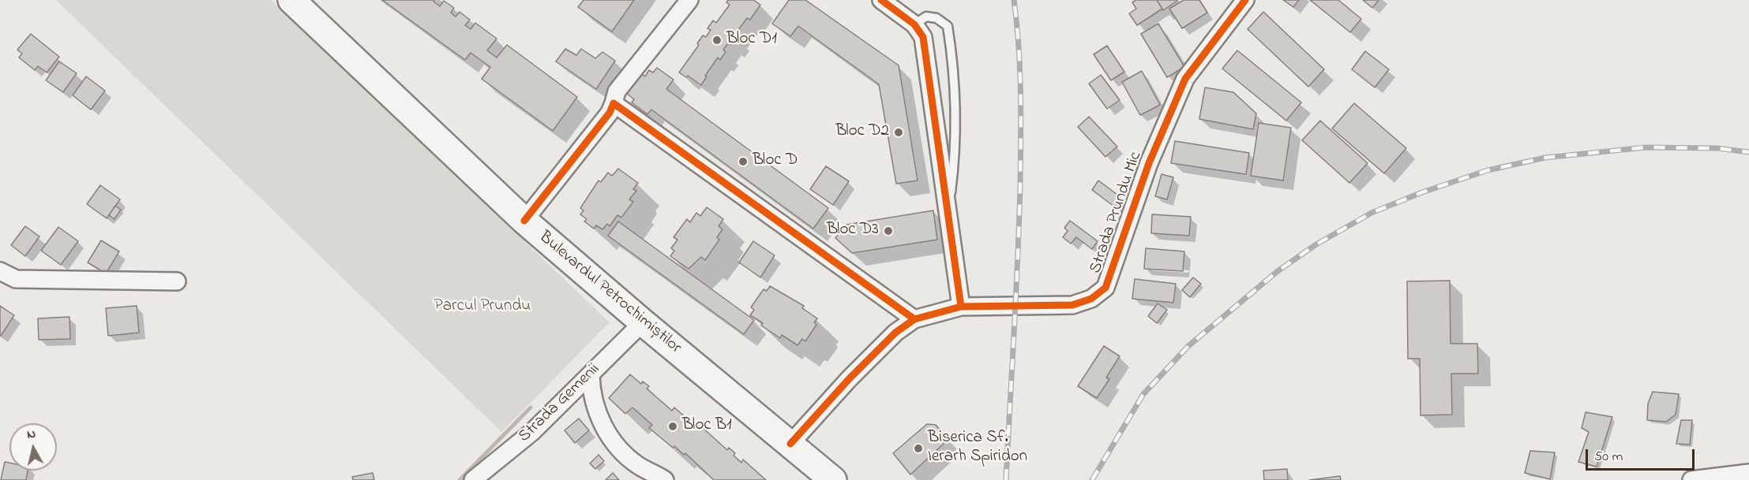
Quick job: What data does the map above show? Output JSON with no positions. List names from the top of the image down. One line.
{"streets":{"main road":["Bulevardul Petrochimiștilor"],"street":["Strada Prundu Mic","Strada Gemenii"]},"crossings":[["Strada Prundu Mic","Bulevardul Petrochimiștilor"],["Bulevardul Petrochimiștilor","Strada Gemenii"]],"parks":["Parcul Prundu"],"places":["Bloc D1","Bloc D2","Bloc D","Bloc D3","Bloc B1","Biserica Sf. Ierarh Spiridon"],"scale_bar":"50 m","north":"top"}
